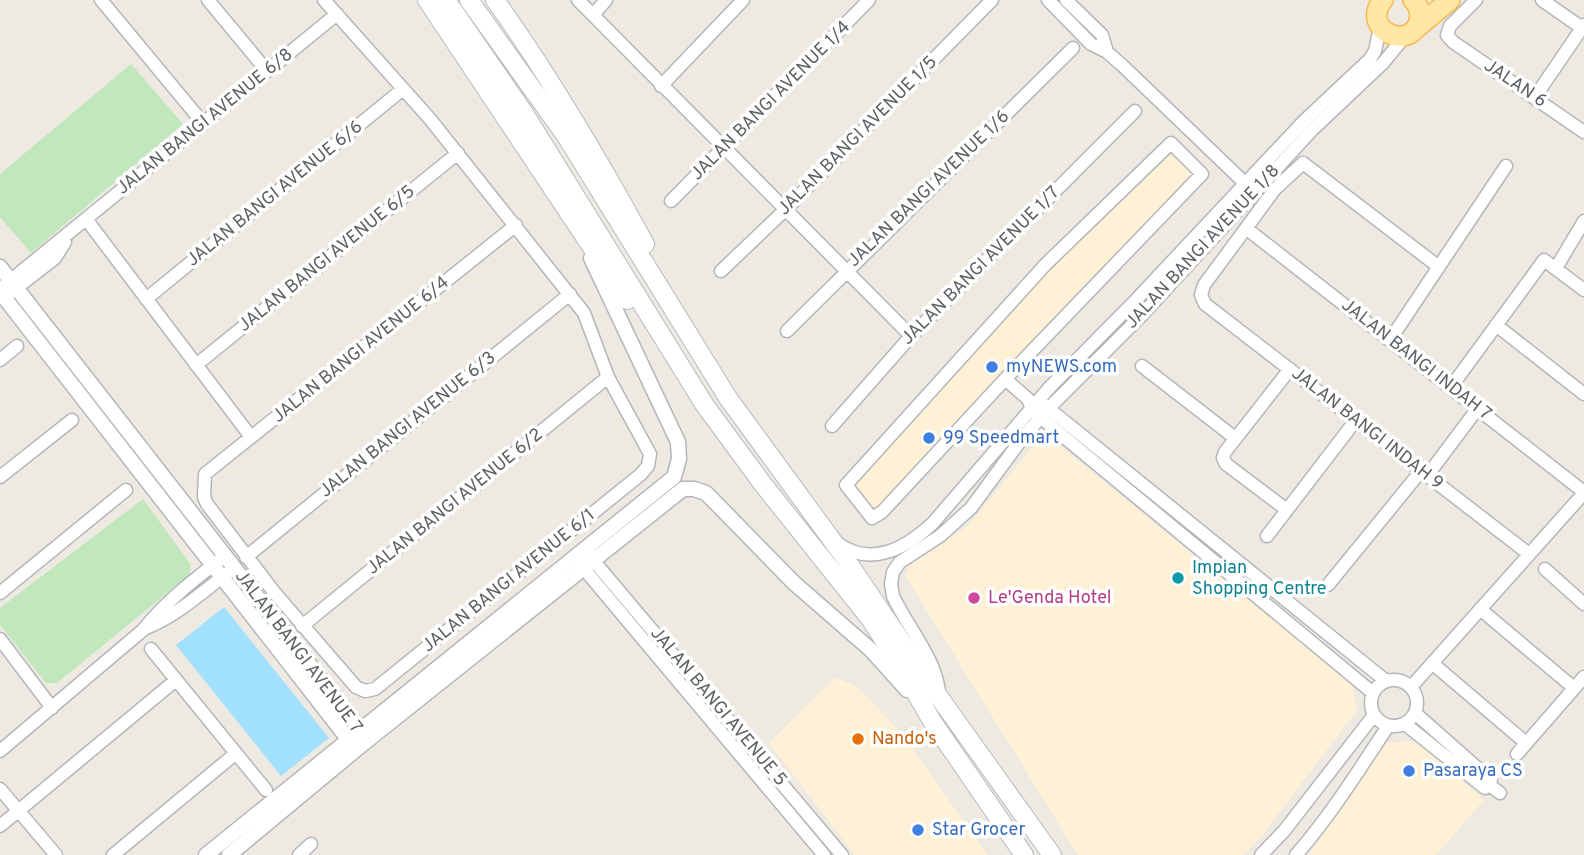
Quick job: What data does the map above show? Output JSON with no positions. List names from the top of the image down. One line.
{"streets":{"street":["JALAN 6","JALAN BANGI AVENUE 1/4","JALAN BANGI AVENUE 6/8","JALAN BANGI AVENUE 1/5","JALAN BANGI AVENUE 1/6","JALAN BANGI AVENUE 6/6","JALAN BANGI AVENUE 1/8","JALAN BANGI AVENUE 6/5","JALAN BANGI AVENUE 1/7","JALAN BANGI AVENUE 6/4","JALAN BANGI INDAH 7","JALAN BANGI AVENUE 6/3","JALAN BANGI INDAH 9","JALAN BANGI AVENUE 6/2","JALAN BANGI AVENUE 6/1","JALAN BANGI AVENUE 7","JALAN BANGI AVENUE 5"]},"crossings":[["JALAN BANGI AVENUE 6/8","JALAN BANGI AVENUE 7"],["JALAN BANGI AVENUE 6/4","JALAN BANGI AVENUE 6/3"],["JALAN BANGI INDAH 7","JALAN BANGI INDAH 9"],["JALAN BANGI AVENUE 6/2","JALAN BANGI AVENUE 6/1"]],"places":["myNEWS.com","99 Speedmart","Impian Shopping Centre","Le'Genda Hotel","Nando's","Pasaraya CS","Star Grocer"]}
